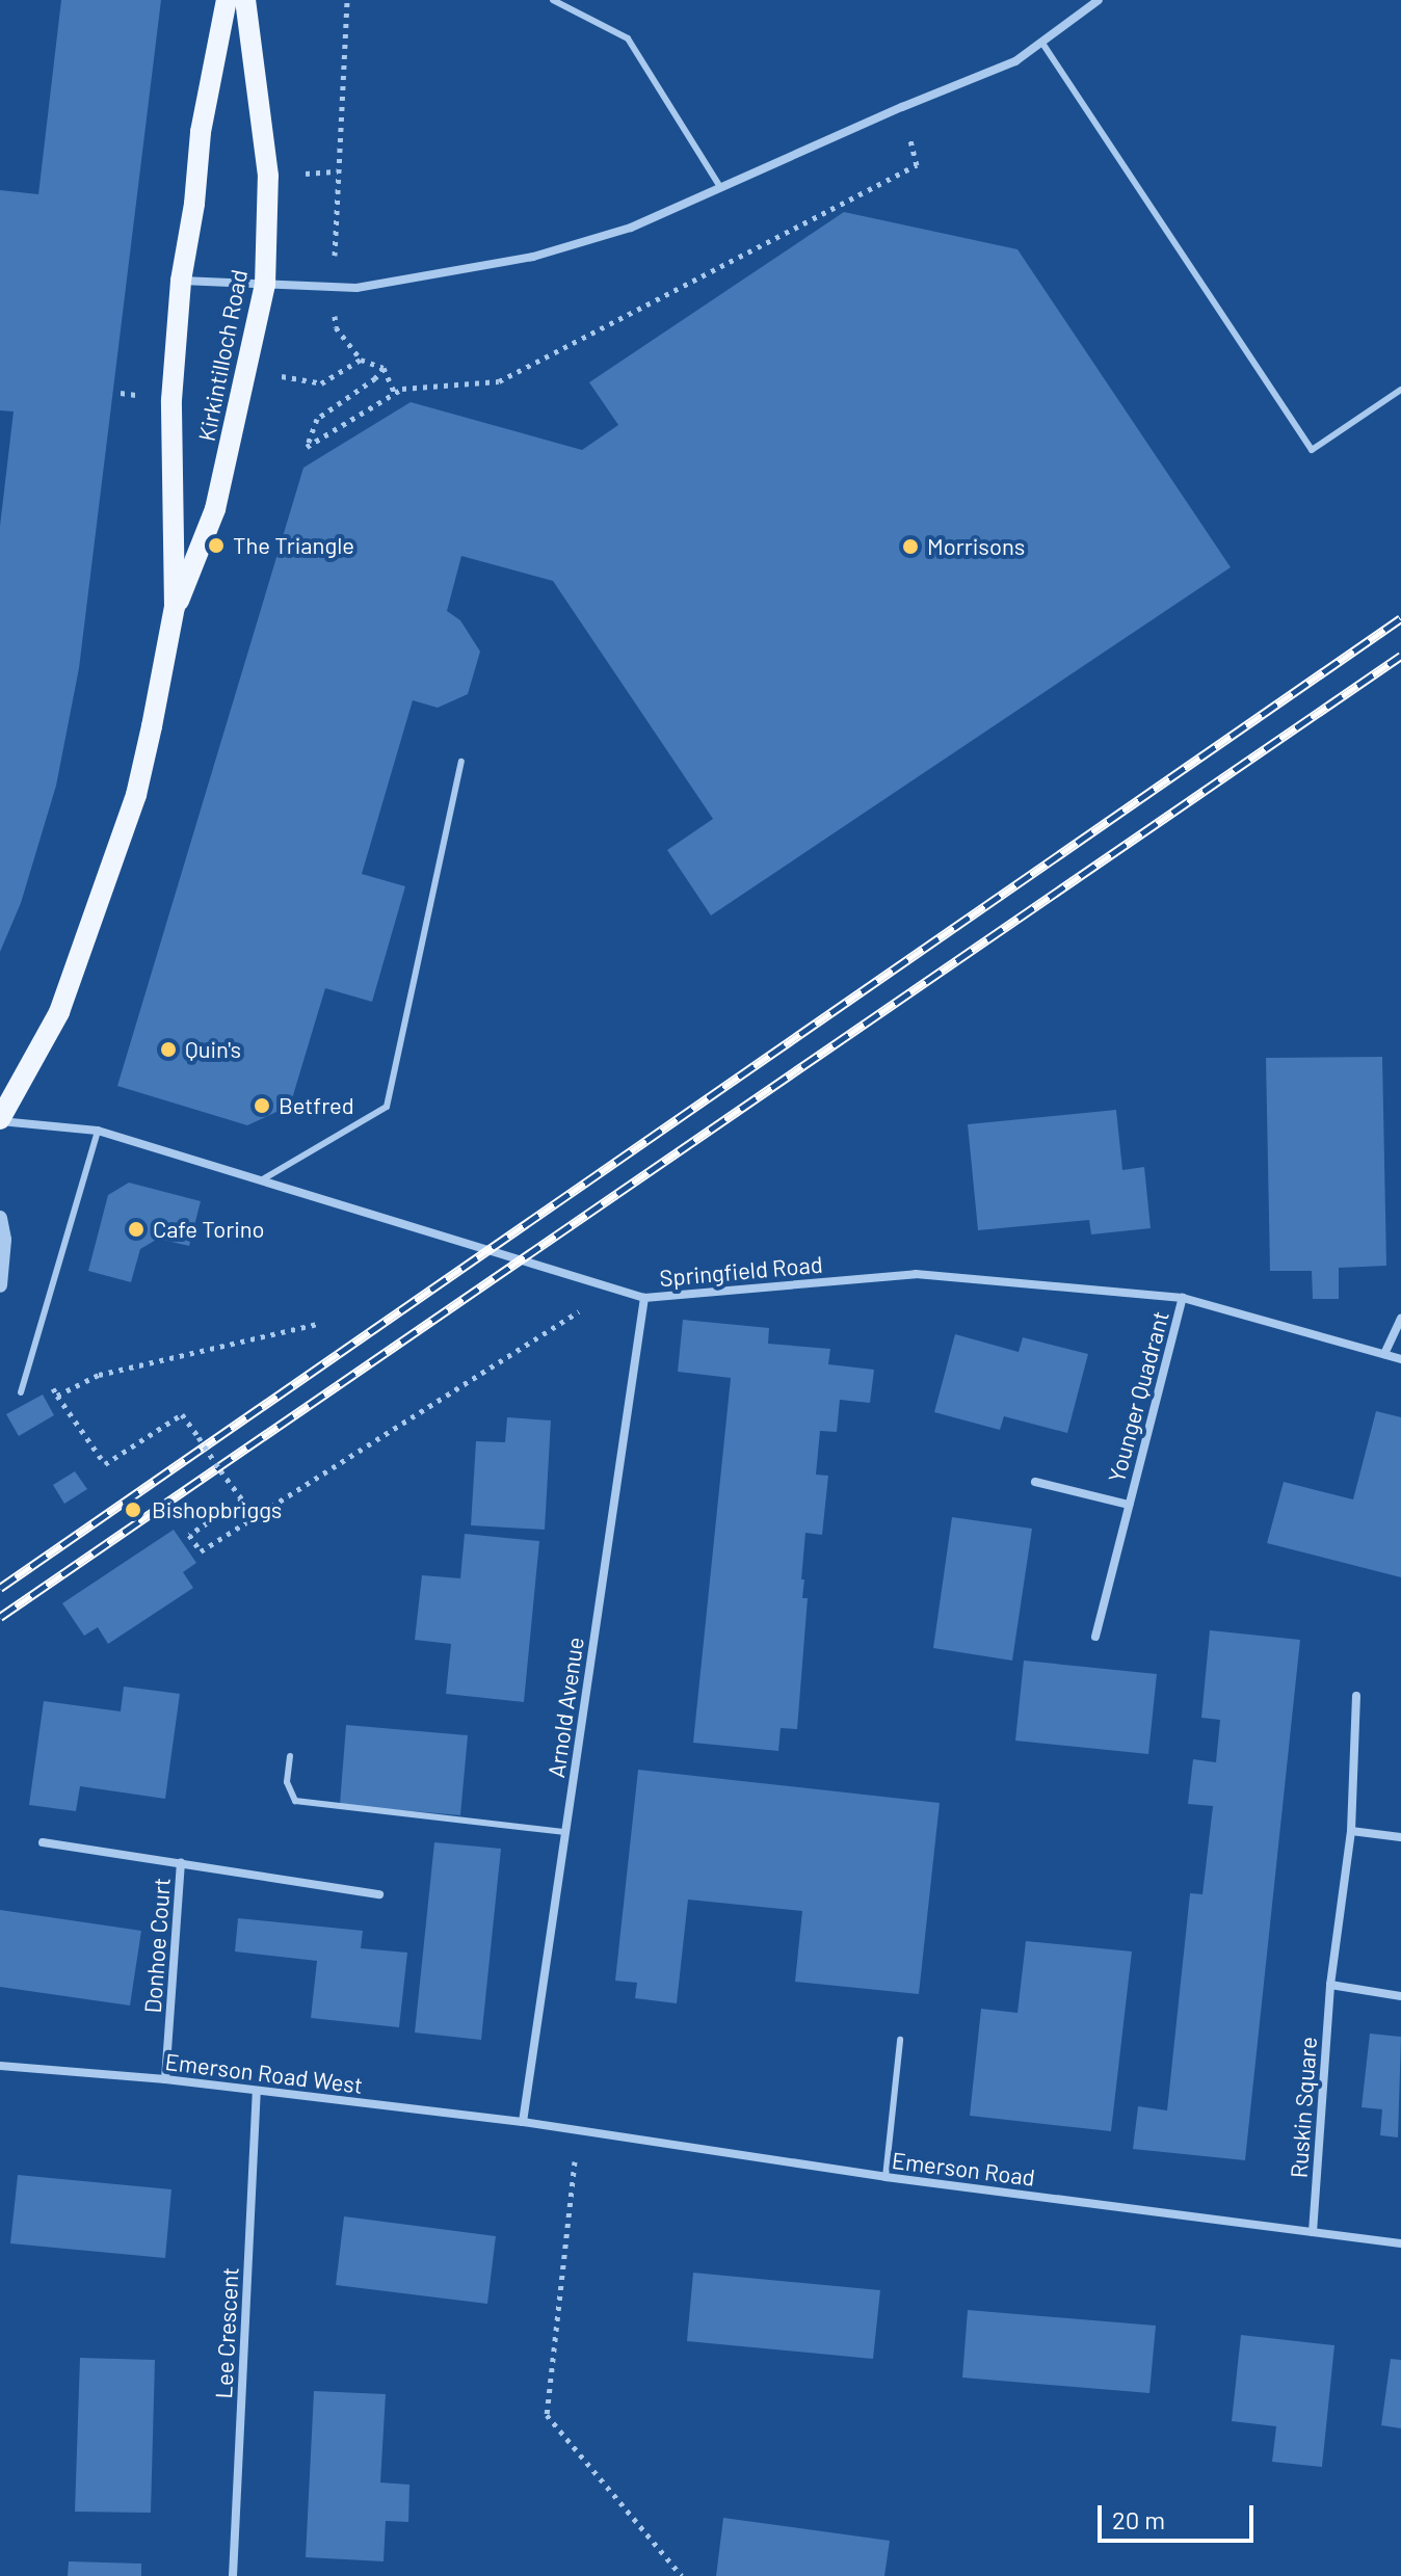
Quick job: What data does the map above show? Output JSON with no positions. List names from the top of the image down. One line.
{"streets":{"main road":["Kirkintilloch Road"],"street":["Springfield Road","Younger Quadrant","Arnold Avenue","Donhoe Court","Emerson Road West","Ruskin Square","Emerson Road","Lee Crescent"]},"crossings":[["Kirkintilloch Road","Springfield Road"],["Springfield Road","Younger Quadrant"],["Springfield Road","Arnold Avenue"],["Arnold Avenue","Emerson Road West"],["Arnold Avenue","Emerson Road"],["Donhoe Court","Emerson Road West"],["Emerson Road West","Emerson Road"],["Emerson Road West","Lee Crescent"],["Ruskin Square","Emerson Road"]],"places":["The Triangle","Morrisons","Quin's","Betfred","Cafe Torino","Bishopbriggs"],"scale_bar":"20 m"}
